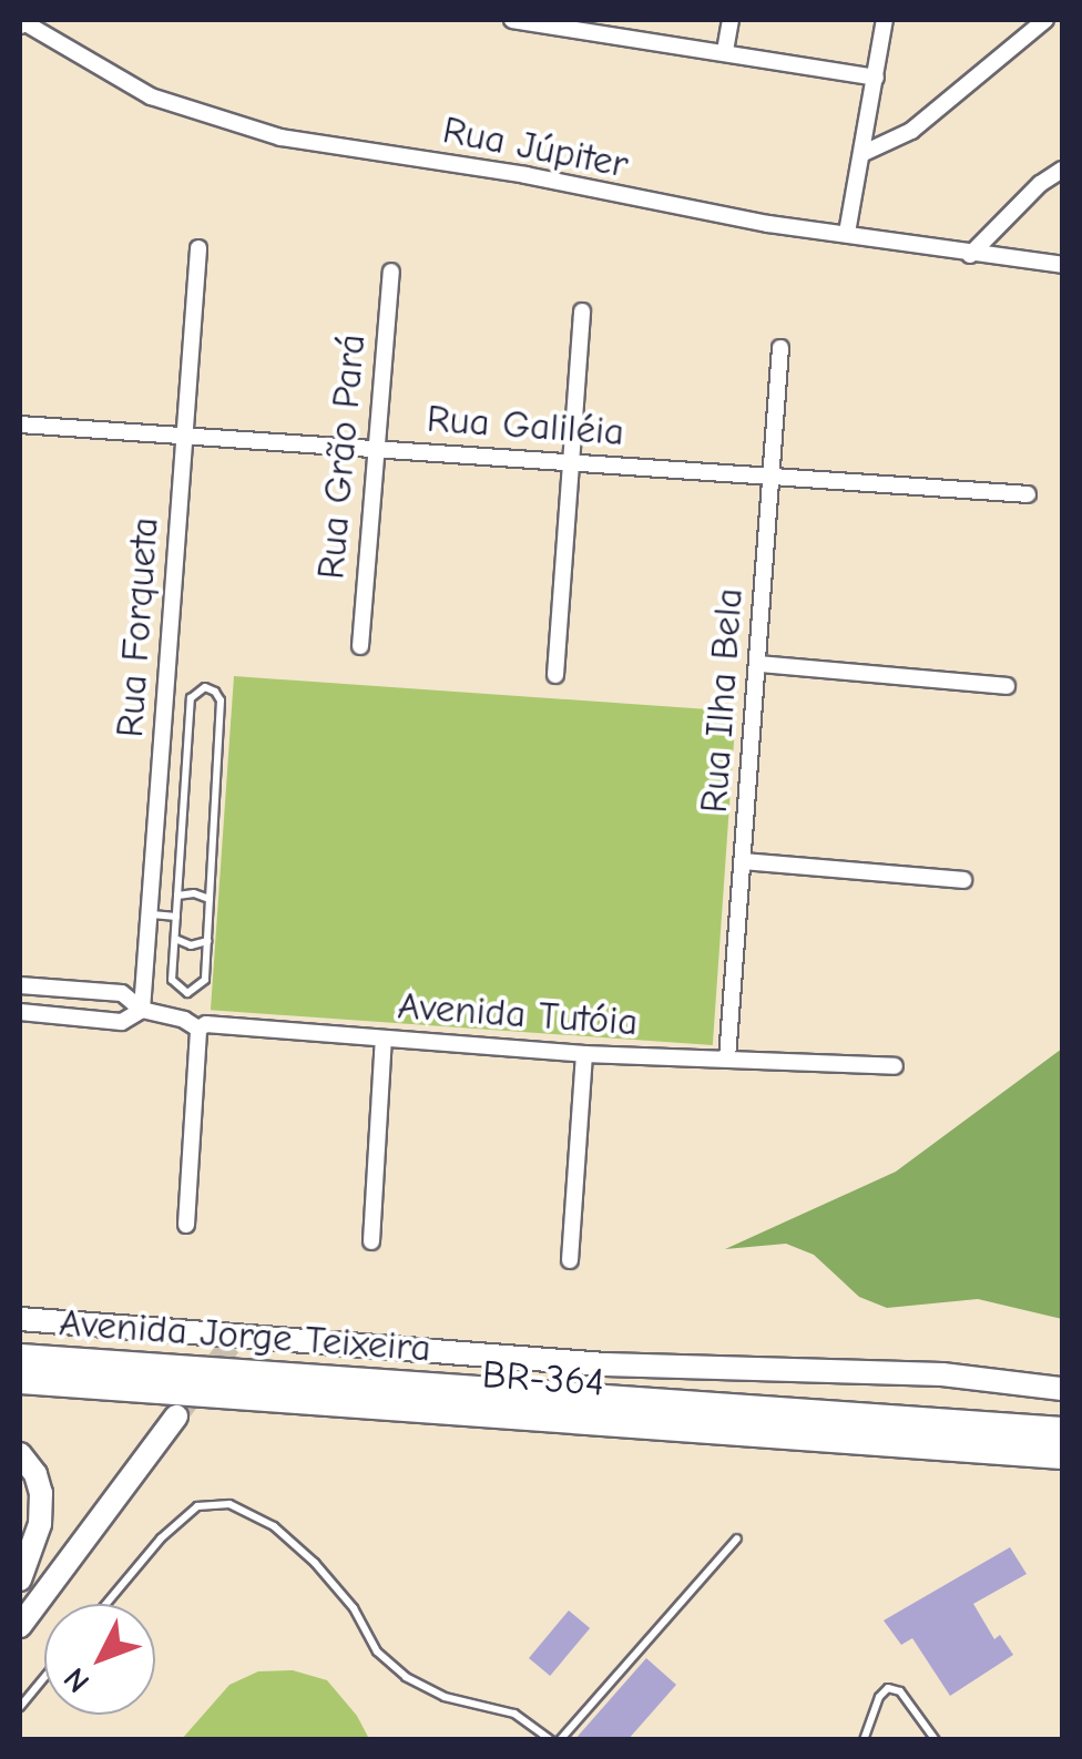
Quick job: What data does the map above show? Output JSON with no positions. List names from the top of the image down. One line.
{"streets":{"highway":["Avenida Jorge Teixeira","BR-364"],"street":["Rua Júpiter","Rua Galiléia","Rua Grão Pará","Rua Forqueta","Rua Ilha Bela","Avenida Tutóia"]},"crossings":[["Rua Galiléia","Rua Grão Pará"],["Rua Galiléia","Rua Forqueta"],["Rua Galiléia","Rua Ilha Bela"],["Rua Forqueta","Avenida Tutóia"],["Rua Ilha Bela","Avenida Tutóia"]],"north":"bottom left"}
